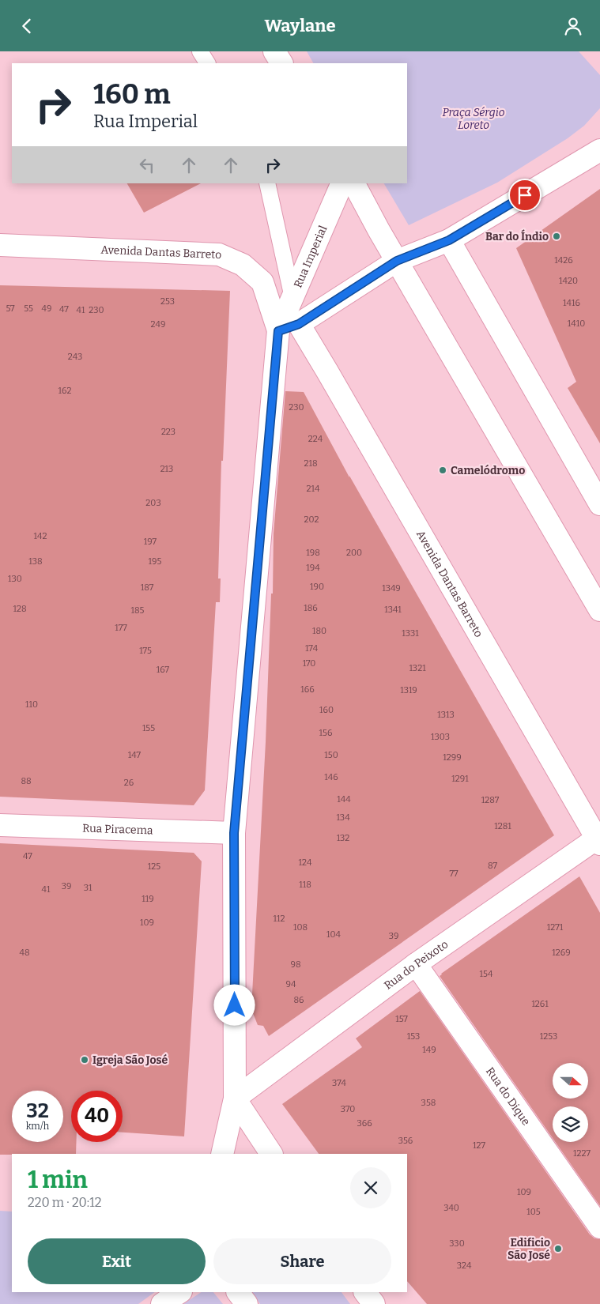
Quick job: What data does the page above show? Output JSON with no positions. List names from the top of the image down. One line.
{"streets":{"street":["Avenida Dantas Barreto","Rua Imperial","Rua Piracema","Rua do Peixoto","Rua do Dique"]},"crossings":[["Avenida Dantas Barreto","Rua Imperial"],["Avenida Dantas Barreto","Rua do Peixoto"],["Rua Imperial","Rua Piracema"],["Rua Imperial","Rua do Peixoto"],["Rua do Peixoto","Rua do Dique"]],"parks":["Praça Sérgio Loreto"],"places":["Bar do Índio","Camelódromo","Igreja São José","Edificio São José"],"house_numbers":["1426","1420","253","1416","57","55","49","47","41","230","1410","249","243","162","230","223","224","218","213","214","203","202","142","197","198","200","138","195","194","130","190","187","1349","186","128","1341","185","177","180","1331","174","175","170","1321","167","166","1319","110","160","1313","155","156","1303","147","150","1299","146","1291","88","26","144","1287","134","1281","132","47","124","87","125","77","118","39","31","41","119","112","109","108","1271","104","39","48","1269","98","154","94","86","1261","157","153","1253","149","374","358","370","366","356","127","1227","109","340","105","330","324"],"north":"right","page":{"header":"Waylane","turn":["160 m","Rua Imperial"],"speed":"32 km/h","limit":"40","heading":["1 min","220 m · 20:12"],"buttons":["Exit","Share"]}}
